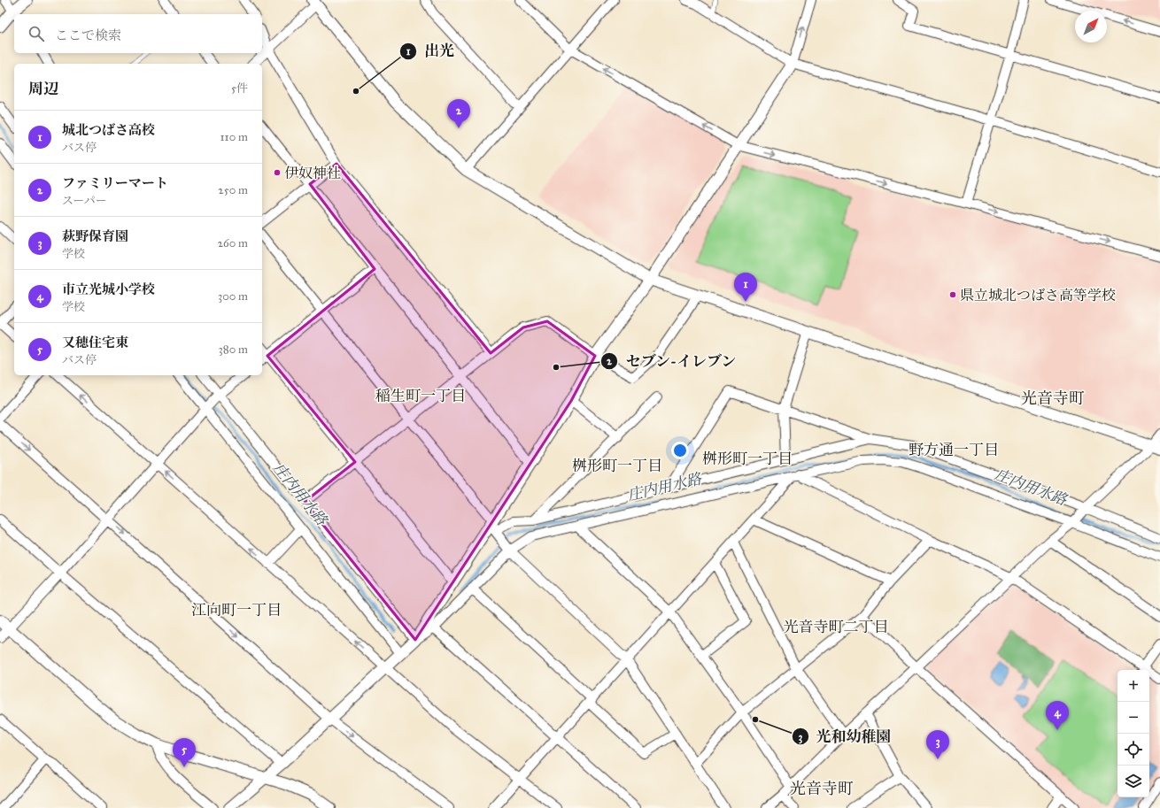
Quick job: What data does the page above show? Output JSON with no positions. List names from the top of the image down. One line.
{"districts":["稲生町一丁目","光音寺町","野方通一丁目","桝形町一丁目","桝形町一丁目","江向町一丁目","光音寺町二丁目","光音寺町"],"water":["庄内用水路"],"places":["出光","伊奴神社","県立城北つばさ高等学校","セブン-イレブン","光和幼稚園"],"north":"top right","page":{"search":"ここで検索","heading":["周辺","5件"],"pins":["2","1","4","3","5"],"list":[{"mark":"1","name":"城北つばさ高校","note":"バス停","value":"110 m"},{"mark":"2","name":"ファミリーマート","note":"スーパー","value":"250 m"},{"mark":"3","name":"萩野保育園","note":"学校","value":"260 m"},{"mark":"4","name":"市立光城小学校","note":"学校","value":"300 m"},{"mark":"5","name":"又穂住宅東","note":"バス停","value":"380 m"}],"map_buttons":["+","−"]}}
